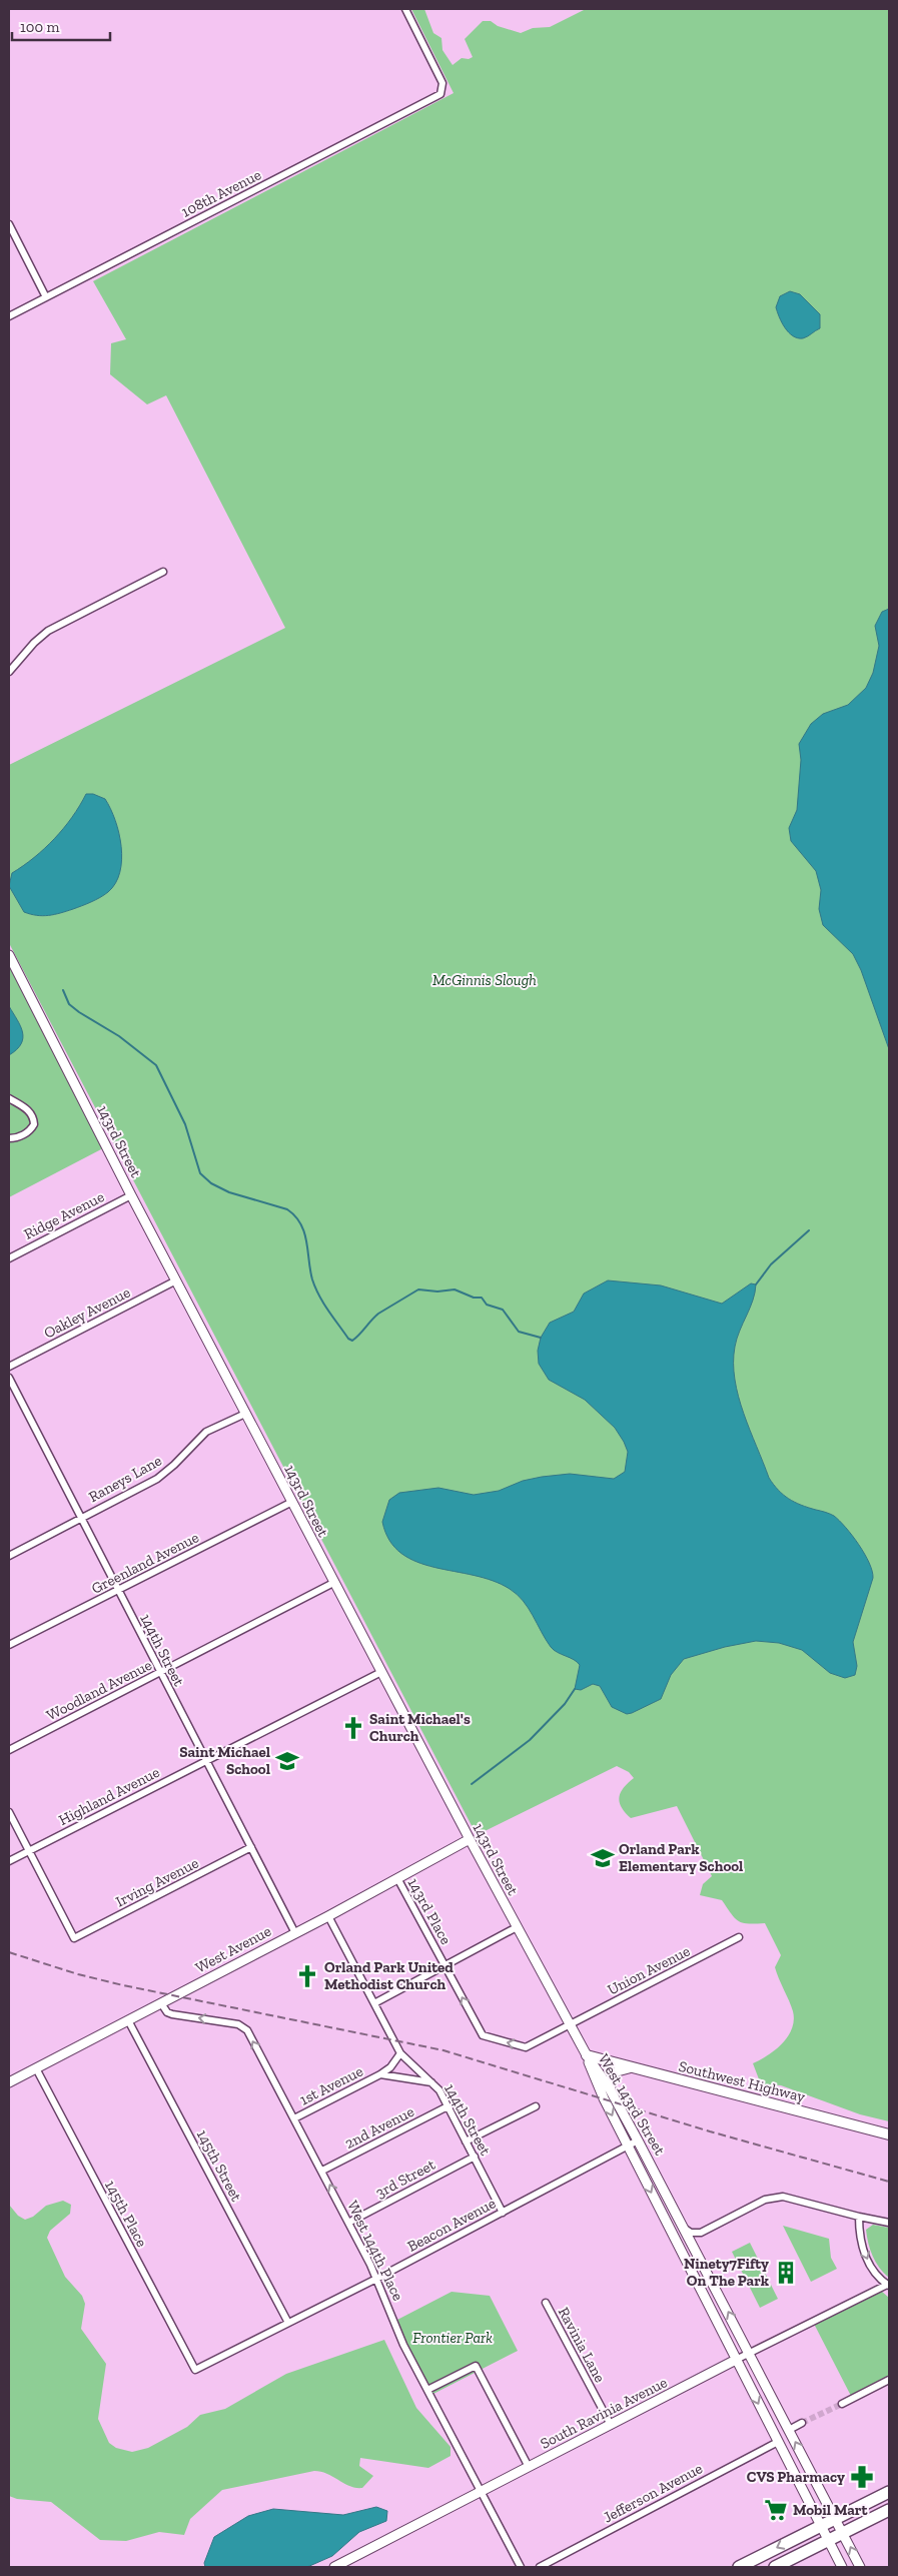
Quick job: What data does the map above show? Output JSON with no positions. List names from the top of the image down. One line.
{"streets":{"main road":["143rd Street","West Avenue","Southwest Highway","West 143rd Street","South Ravinia Avenue"],"street":["108th Avenue","Ridge Avenue","Oakley Avenue","Raneys Lane","Greenland Avenue","144th Street","Woodland Avenue","Highland Avenue","Irving Avenue","143rd Place","Union Avenue","1st Avenue","2nd Avenue","145th Street","3rd Street","145th Place","Beacon Avenue","West 144th Place","Ravinia Lane","Jefferson Avenue"]},"crossings":[["143rd Street","Ridge Avenue"],["143rd Street","Oakley Avenue"],["143rd Street","Raneys Lane"],["143rd Street","Greenland Avenue"],["143rd Street","Woodland Avenue"],["143rd Street","Highland Avenue"],["143rd Street","West Avenue"],["143rd Street","Union Avenue"],["143rd Street","Southwest Highway"],["143rd Street","West 143rd Street"],["Raneys Lane","144th Street"],["Greenland Avenue","144th Street"],["144th Street","Woodland Avenue"],["144th Street","Highland Avenue"],["144th Street","Irving Avenue"],["144th Street","West Avenue"],["144th Street","1st Avenue"],["144th Street","2nd Avenue"],["144th Street","3rd Street"],["144th Street","Beacon Avenue"],["Highland Avenue","Irving Avenue"],["143rd Place","West Avenue"],["143rd Place","Union Avenue"],["West Avenue","145th Street"],["West Avenue","145th Place"],["West Avenue","West 144th Place"],["Southwest Highway","West 143rd Street"],["1st Avenue","West 144th Place"],["West 143rd Street","Beacon Avenue"],["West 143rd Street","South Ravinia Avenue"],["West 143rd Street","Jefferson Avenue"],["2nd Avenue","West 144th Place"],["145th Street","Beacon Avenue"],["3rd Street","West 144th Place"],["145th Place","Beacon Avenue"],["Beacon Avenue","West 144th Place"],["West 144th Place","South Ravinia Avenue"],["Ravinia Lane","South Ravinia Avenue"]],"one_way":["143rd Place"],"parks":["McGinnis Slough","Frontier Park"],"places":{"church":["Saint Michael's Church","Orland Park United Methodist Church"],"school or university":["Saint Michael School","Orland Park Elementary School"],"building":["Ninety7Fifty On The Park"],"pharmacy":["CVS Pharmacy"],"supermarket":["Mobil Mart"]},"scale_bar":"100 m"}
